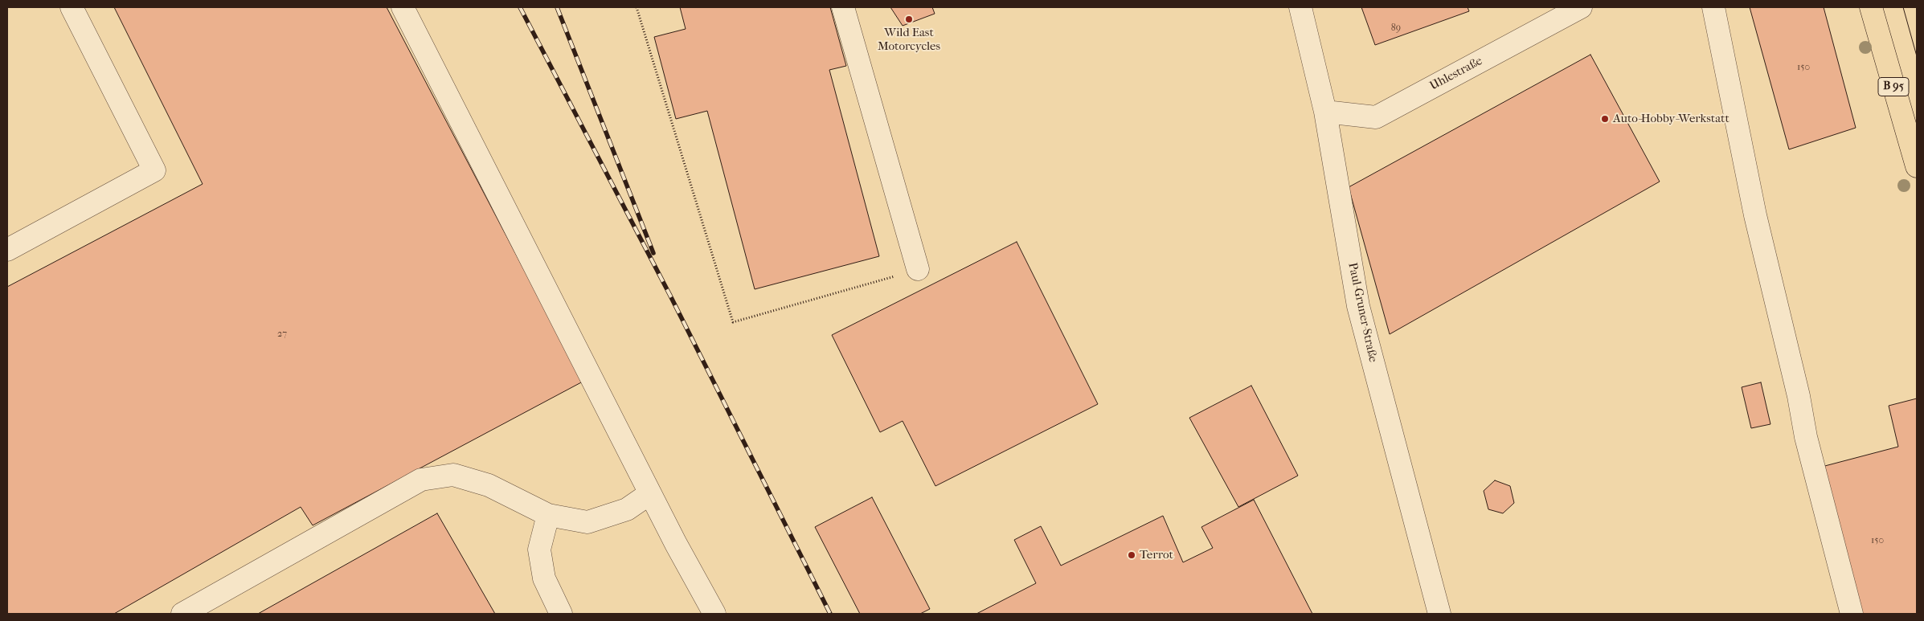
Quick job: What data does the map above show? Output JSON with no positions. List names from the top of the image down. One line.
{"streets":{"main road":["B 95"],"street":["Uhlestraße","Paul-Gruner-Straße"]},"crossings":[["Uhlestraße","Paul-Gruner-Straße"]],"places":["Wild East Motorcycles","Auto-Hobby-Werkstatt","Terrot"],"house_numbers":["89","150","27","150"]}
